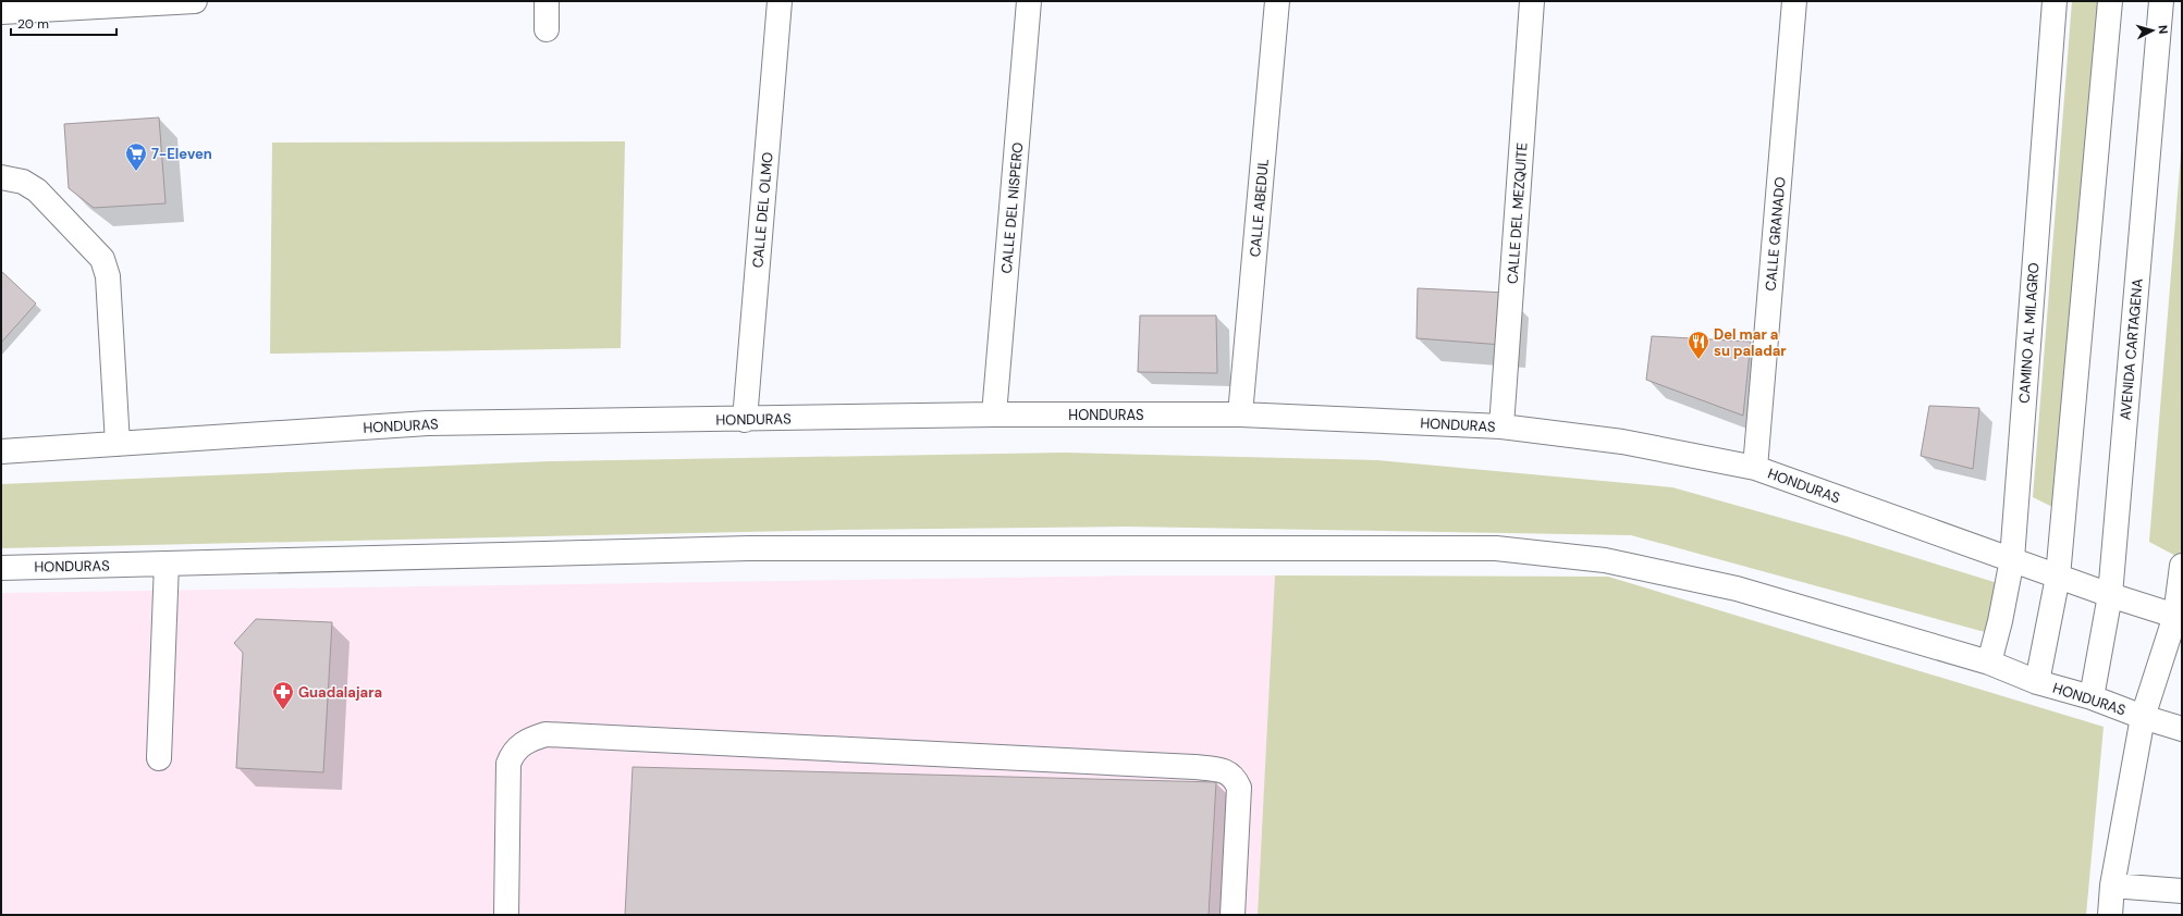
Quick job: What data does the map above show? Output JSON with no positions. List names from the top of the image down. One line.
{"streets":{"street":["CALLE DEL NISPERO","CALLE ABEDUL","CALLE DEL OLMO","CALLE DEL MEZQUITE","CALLE GRANADO","CAMINO AL MILAGRO","AVENIDA CARTAGENA","HONDURAS"]},"crossings":[["CALLE DEL NISPERO","HONDURAS"],["CALLE ABEDUL","HONDURAS"],["CALLE DEL OLMO","HONDURAS"],["CALLE DEL MEZQUITE","HONDURAS"],["CALLE GRANADO","HONDURAS"],["CAMINO AL MILAGRO","HONDURAS"],["AVENIDA CARTAGENA","HONDURAS"]],"places":{"supermarket":["7-Eleven"],"restaurant":["Del mar a su paladar"],"pharmacy":["Guadalajara"]},"scale_bar":"20 m","north":"right"}
